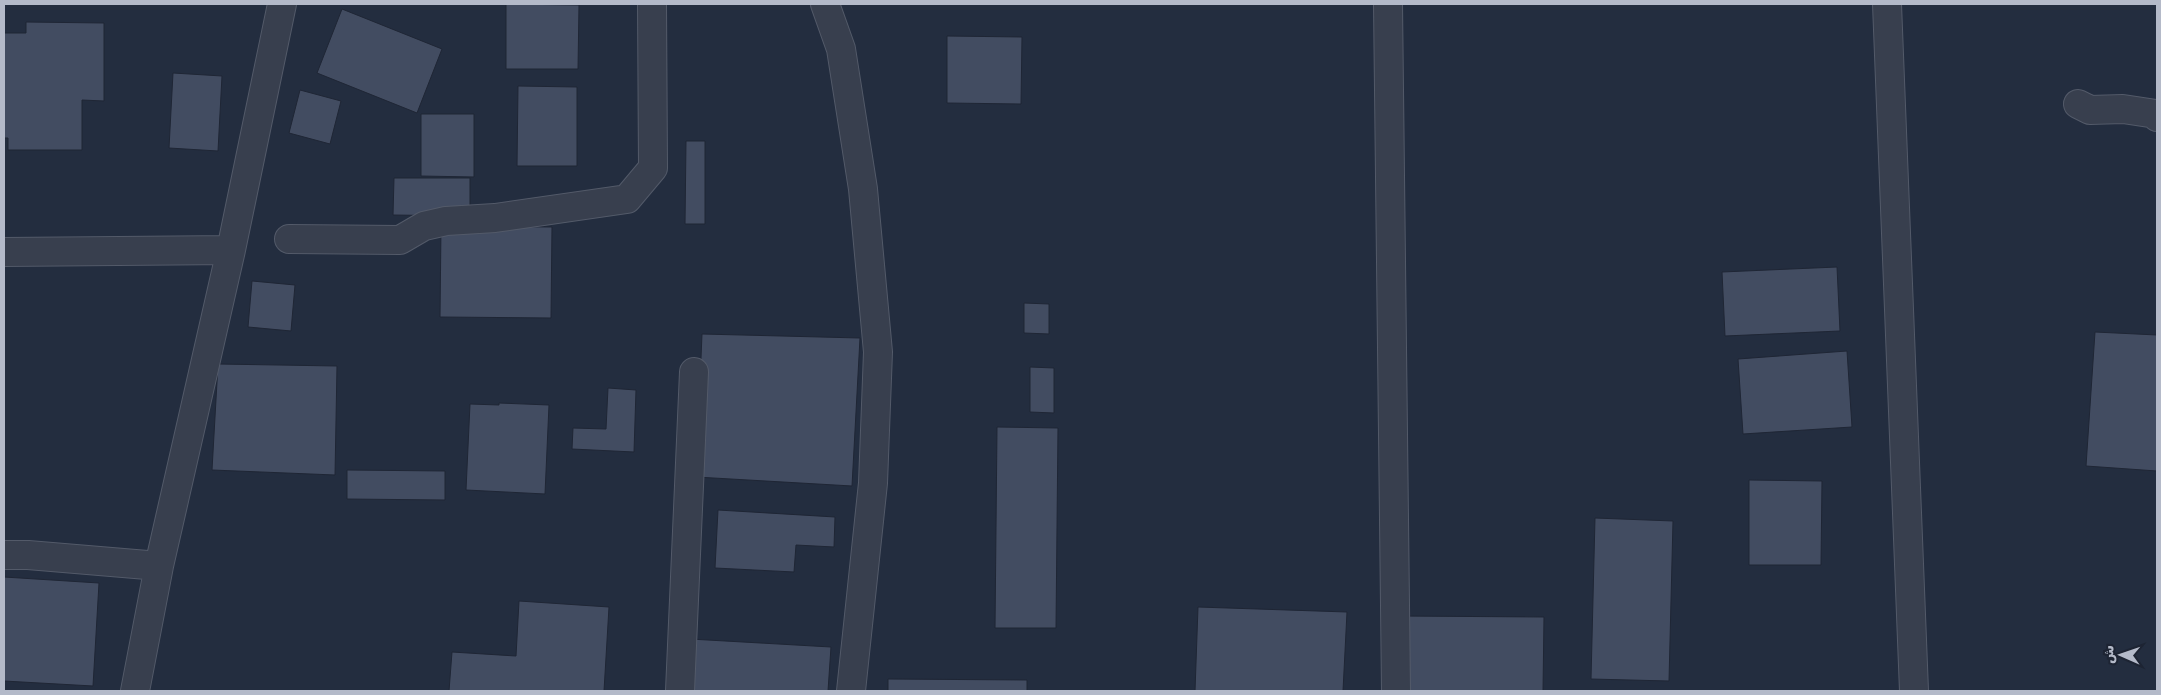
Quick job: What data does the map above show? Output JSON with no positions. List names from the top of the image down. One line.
{"north":"left"}
